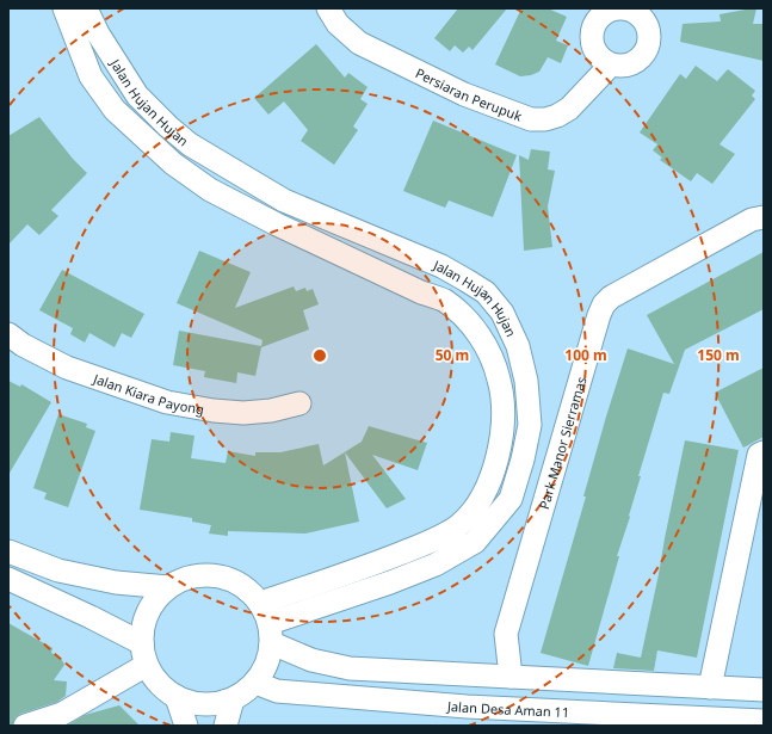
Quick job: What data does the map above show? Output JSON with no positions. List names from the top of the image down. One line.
{"streets":{"street":["Persiaran Perupuk","Jalan Hujan Hujan","Jalan Kiara Payong","Park Manor Sierramas","Jalan Desa Aman 11"]},"crossings":[["Jalan Hujan Hujan","Jalan Desa Aman 11"]],"rings":["50 m","100 m","150 m"]}
